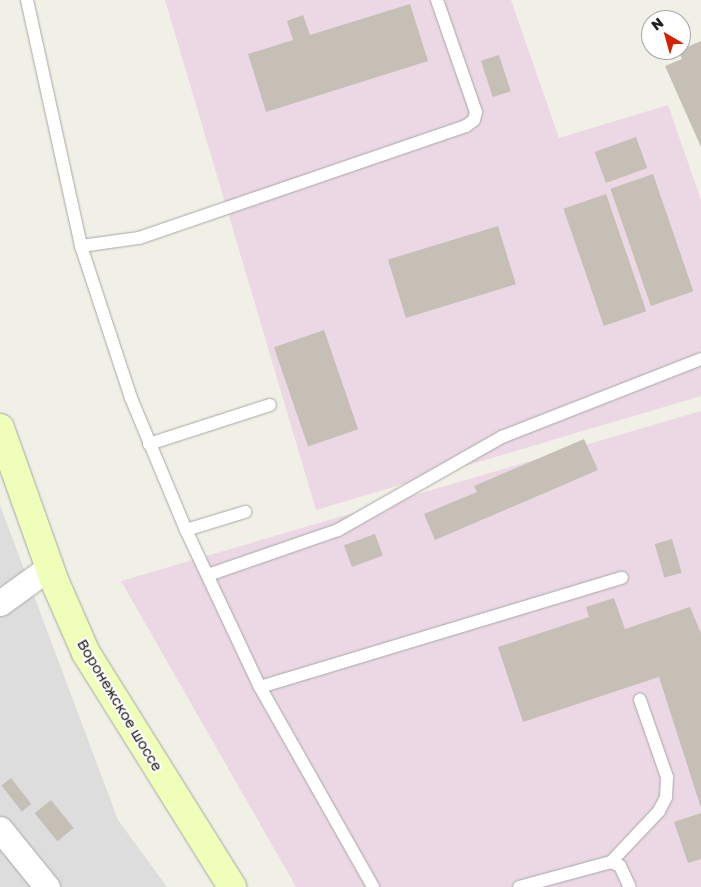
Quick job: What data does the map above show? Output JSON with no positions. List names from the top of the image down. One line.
{"streets":{"main road":["Воронежское шоссе"]},"north":"top left"}
